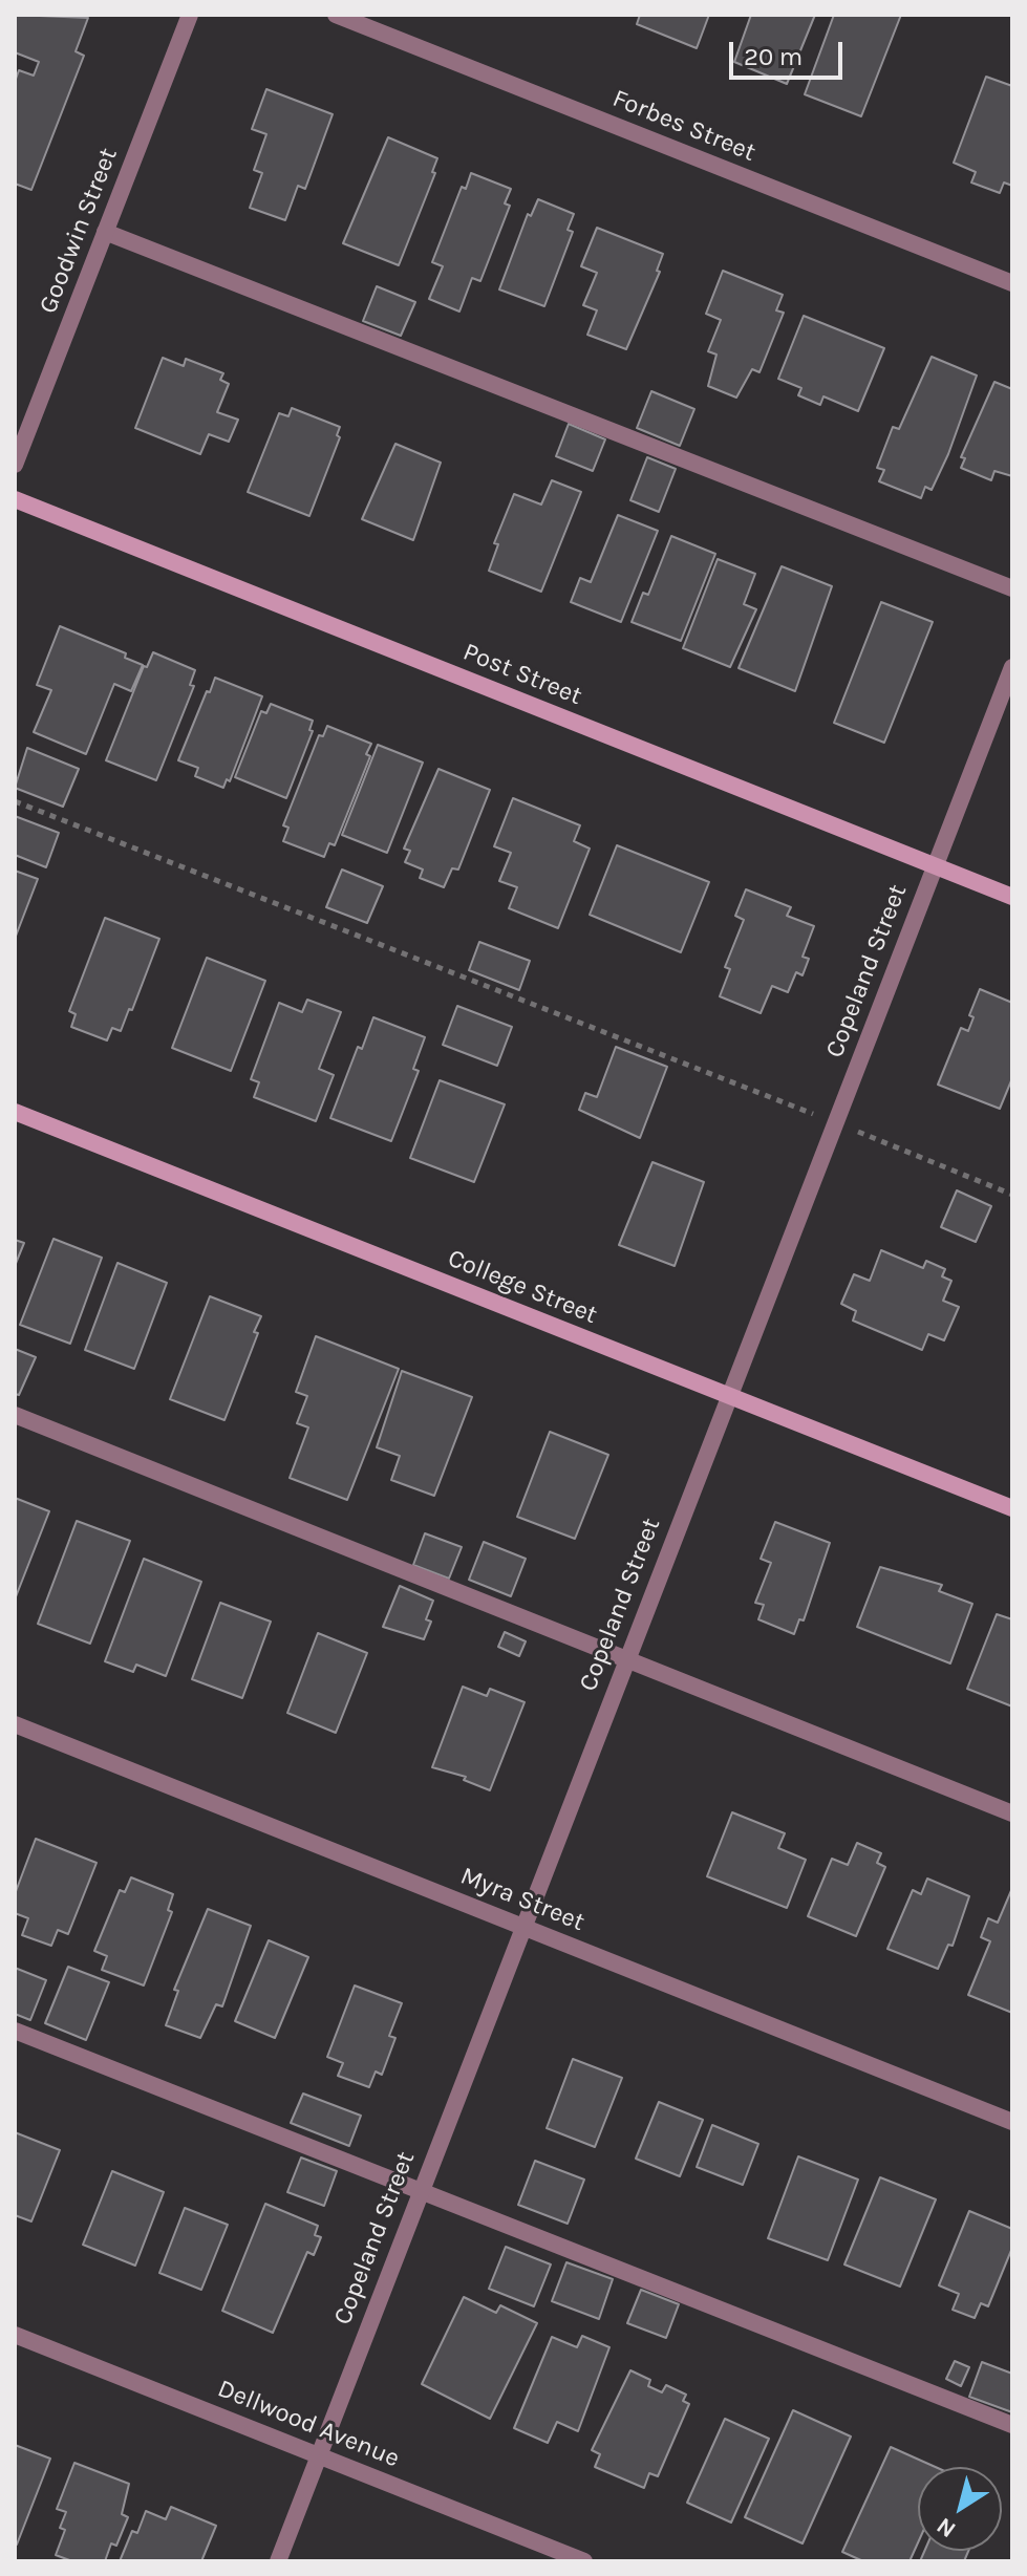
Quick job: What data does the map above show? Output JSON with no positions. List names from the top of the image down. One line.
{"streets":{"street":["Forbes Street","Goodwin Street","Post Street","Copeland Street","College Street","Myra Street","Dellwood Avenue"]},"crossings":[["Post Street","Copeland Street"],["Copeland Street","College Street"],["Copeland Street","Myra Street"],["Copeland Street","Dellwood Avenue"]],"scale_bar":"20 m","north":"bottom left"}
